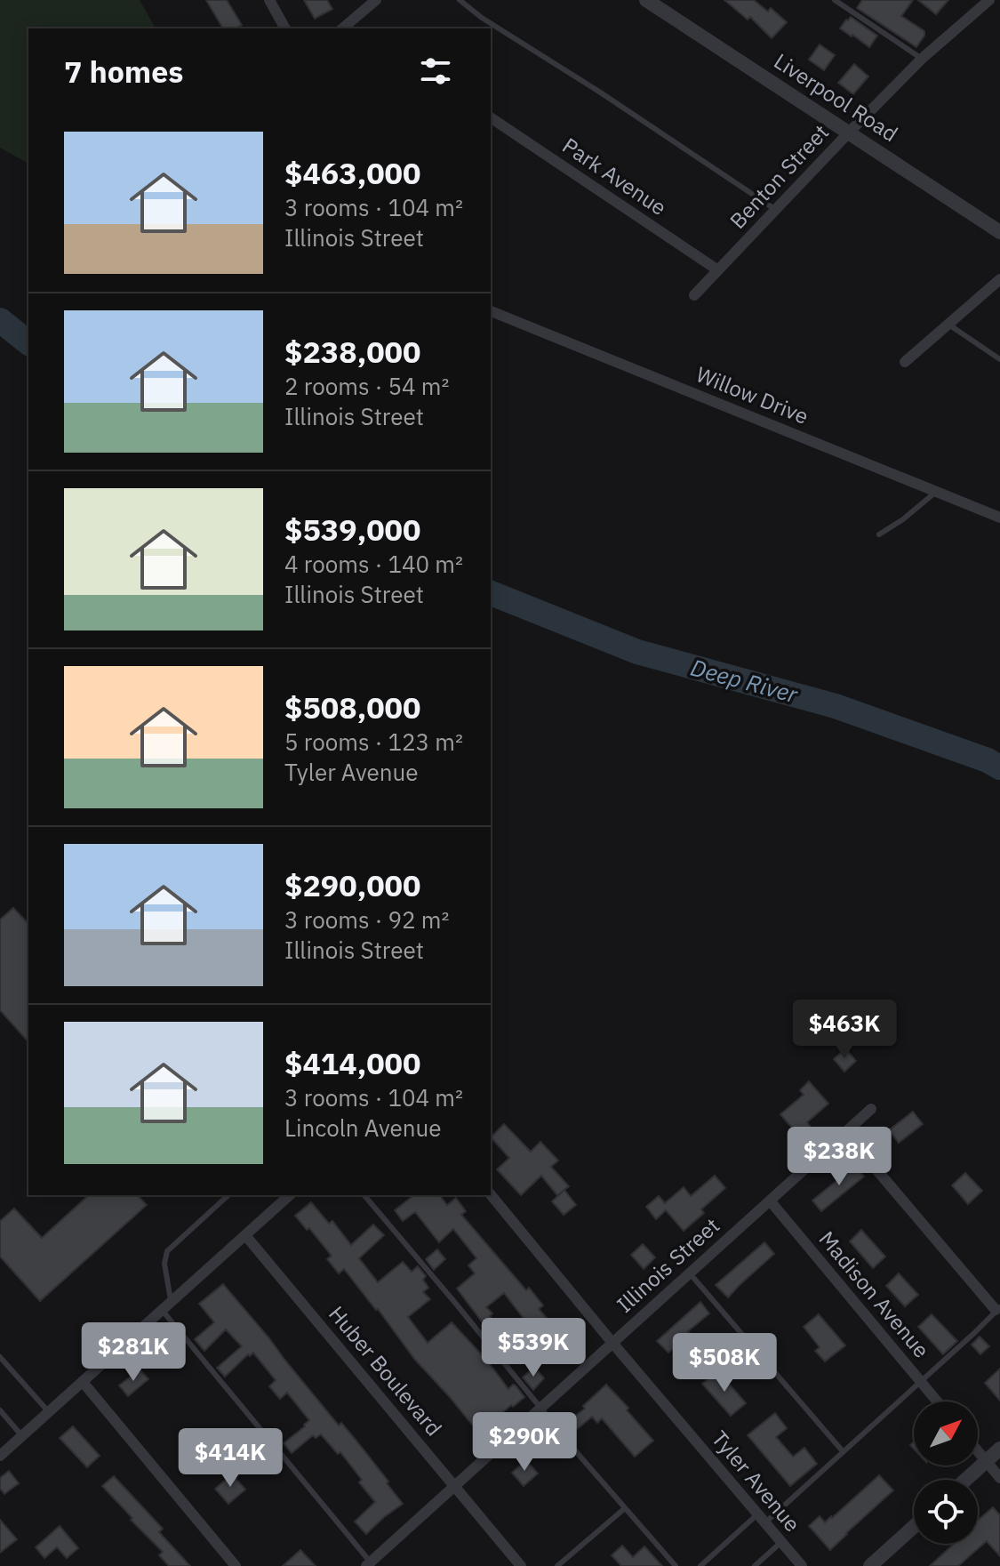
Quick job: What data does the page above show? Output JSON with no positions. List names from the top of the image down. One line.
{"streets":{"street":["Liverpool Road","Park Avenue","Benton Street","Willow Drive","Illinois Street","Madison Avenue","Huber Boulevard","Tyler Avenue"]},"crossings":[["Liverpool Road","Benton Street"],["Park Avenue","Benton Street"],["Illinois Street","Madison Avenue"],["Illinois Street","Huber Boulevard"],["Illinois Street","Tyler Avenue"]],"water":["Deep River"],"north":"top right","page":{"heading":"7 homes","list":[{"name":"$463,000","note":"3 rooms · 104 m² · Illinois Street"},{"name":"$238,000","note":"2 rooms · 54 m² · Illinois Street"},{"name":"$539,000","note":"4 rooms · 140 m² · Illinois Street"},{"name":"$508,000","note":"5 rooms · 123 m² · Tyler Avenue"},{"name":"$290,000","note":"3 rooms · 92 m² · Illinois Street"},{"name":"$414,000","note":"3 rooms · 104 m² · Lincoln Avenue"}],"price":["$463K","$238K","$539K","$281K","$508K","$290K","$414K"]}}
